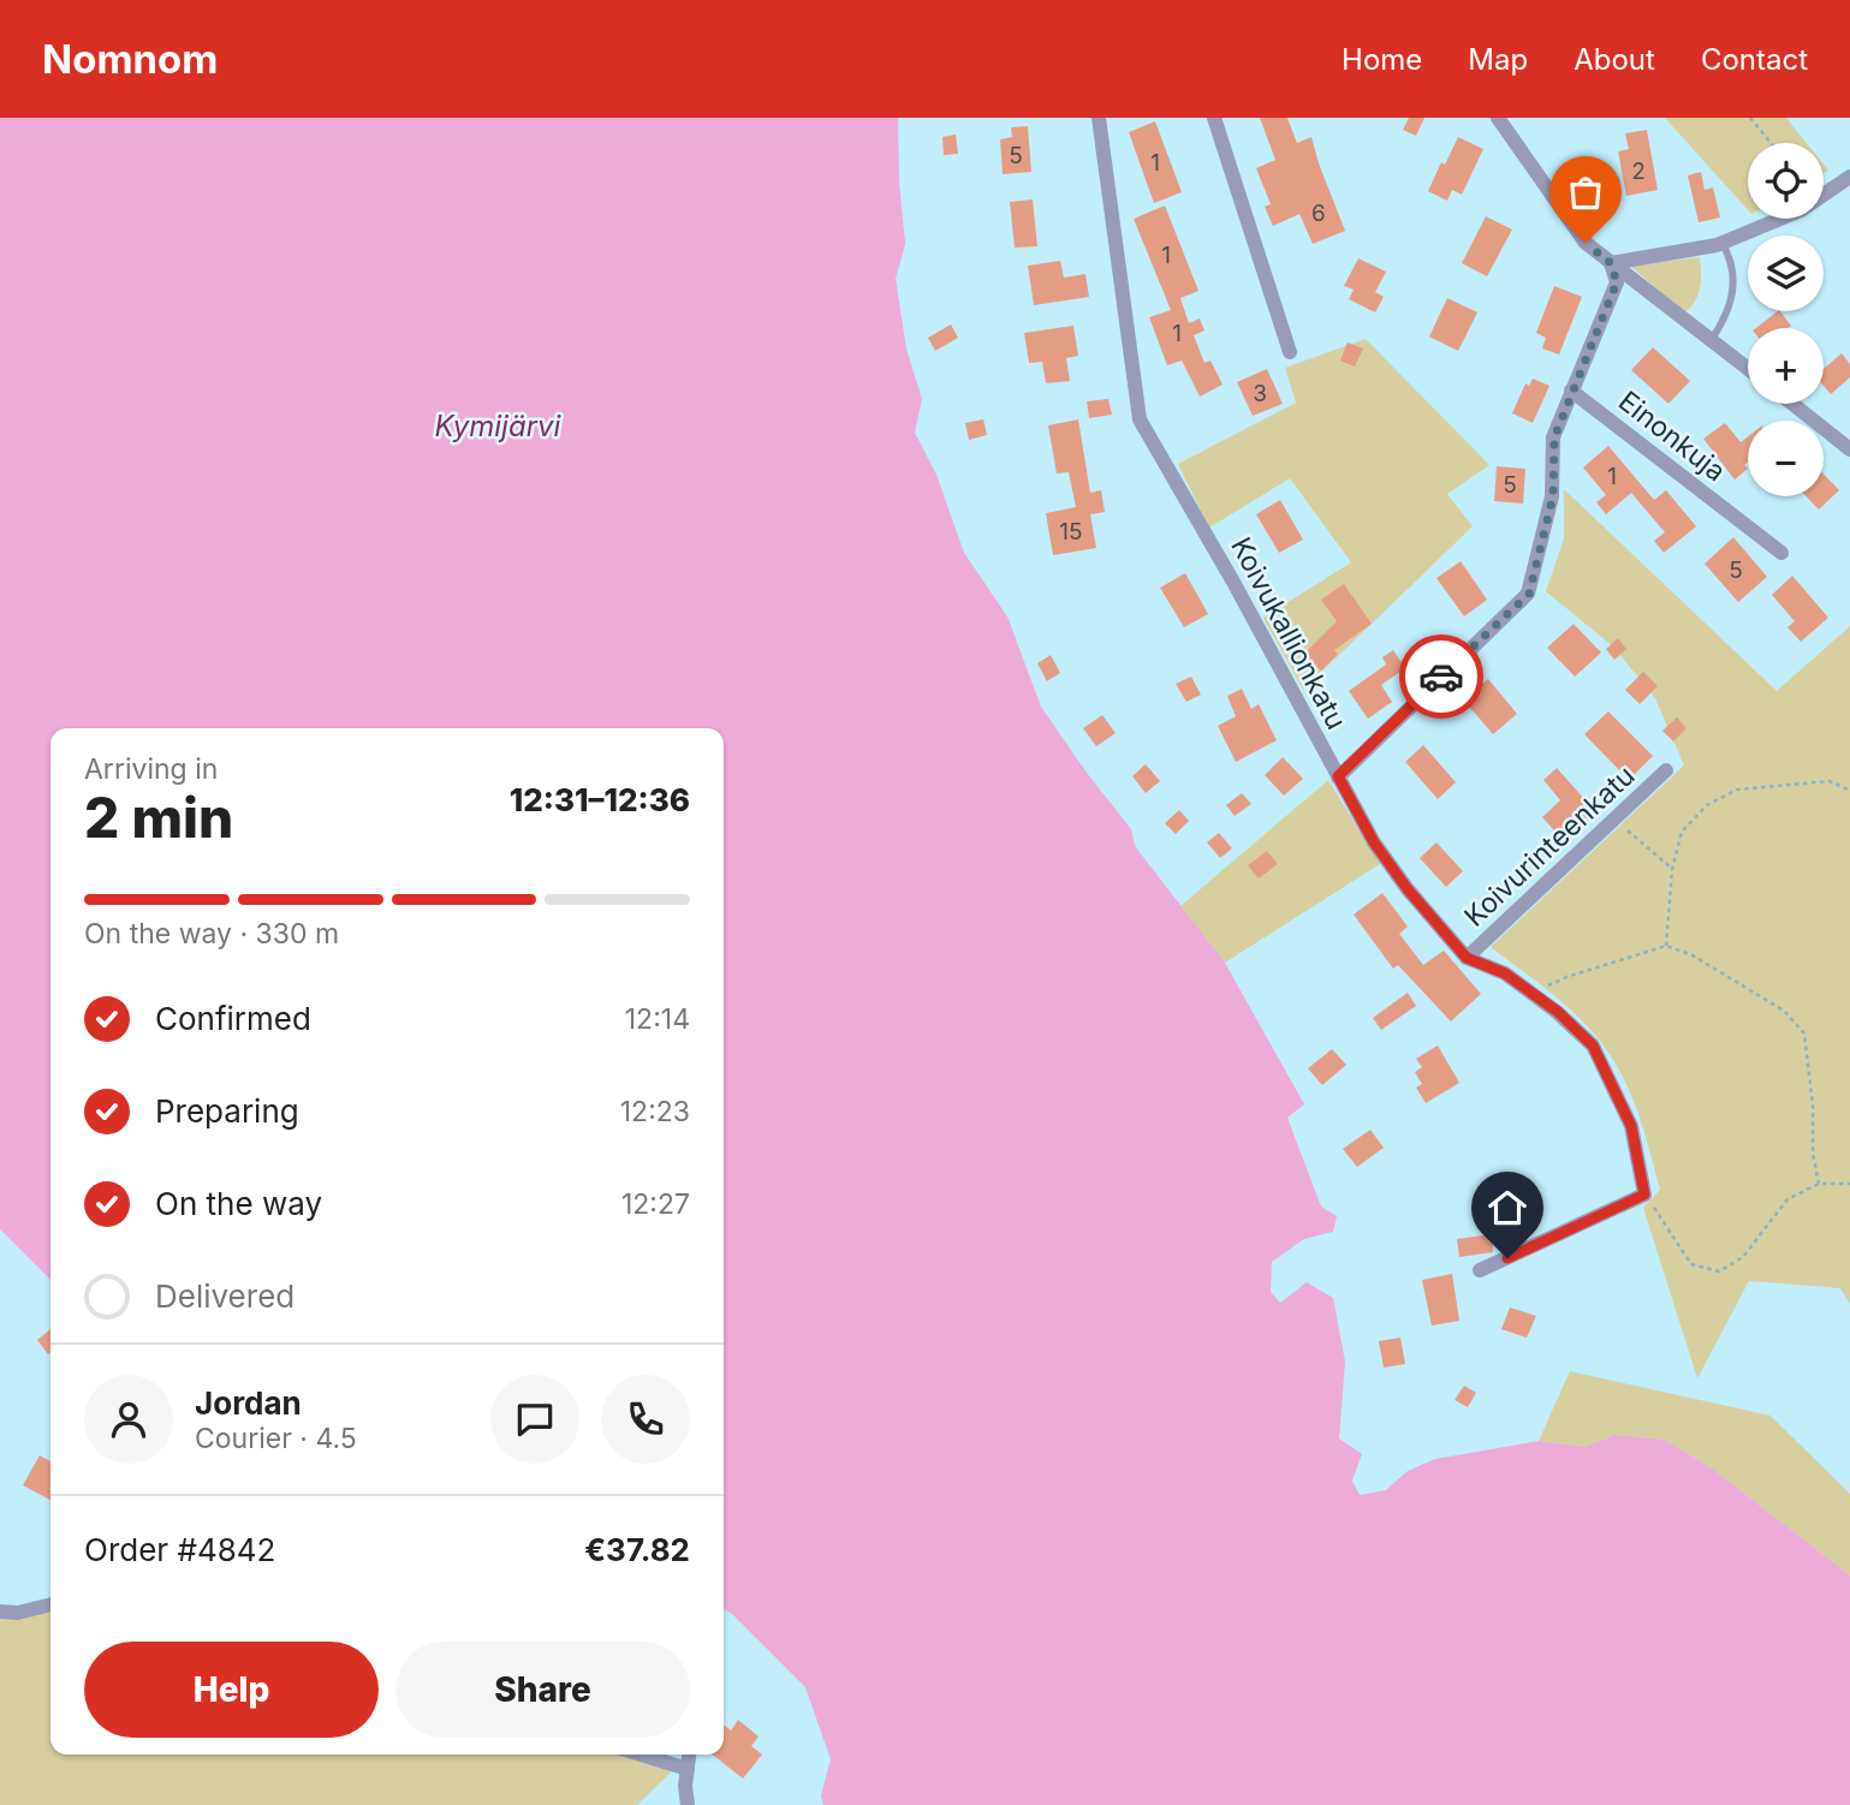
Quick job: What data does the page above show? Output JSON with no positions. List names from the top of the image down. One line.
{"streets":{"street":["Einonkuja","Koivukallionkatu","Koivurinteenkatu"]},"crossings":[["Koivukallionkatu","Koivurinteenkatu"]],"water":["Kymijärvi"],"house_numbers":["5","1","2","6","1","1","3","1","5","15","5"],"page":{"header":"Nomnom","nav":["Home","Map","About","Contact"],"map_buttons":["+","−"],"heading":["2 min","Arriving in","12:31–12:36"],"panel":["Jordan","Courier · 4.5","Order #4842","€37.82"],"bar":"On the way · 330 m","list":[["Confirmed","12:14"],["Preparing","12:23"],["On the way","12:27"],"Delivered"],"buttons":["Help","Share"]}}
